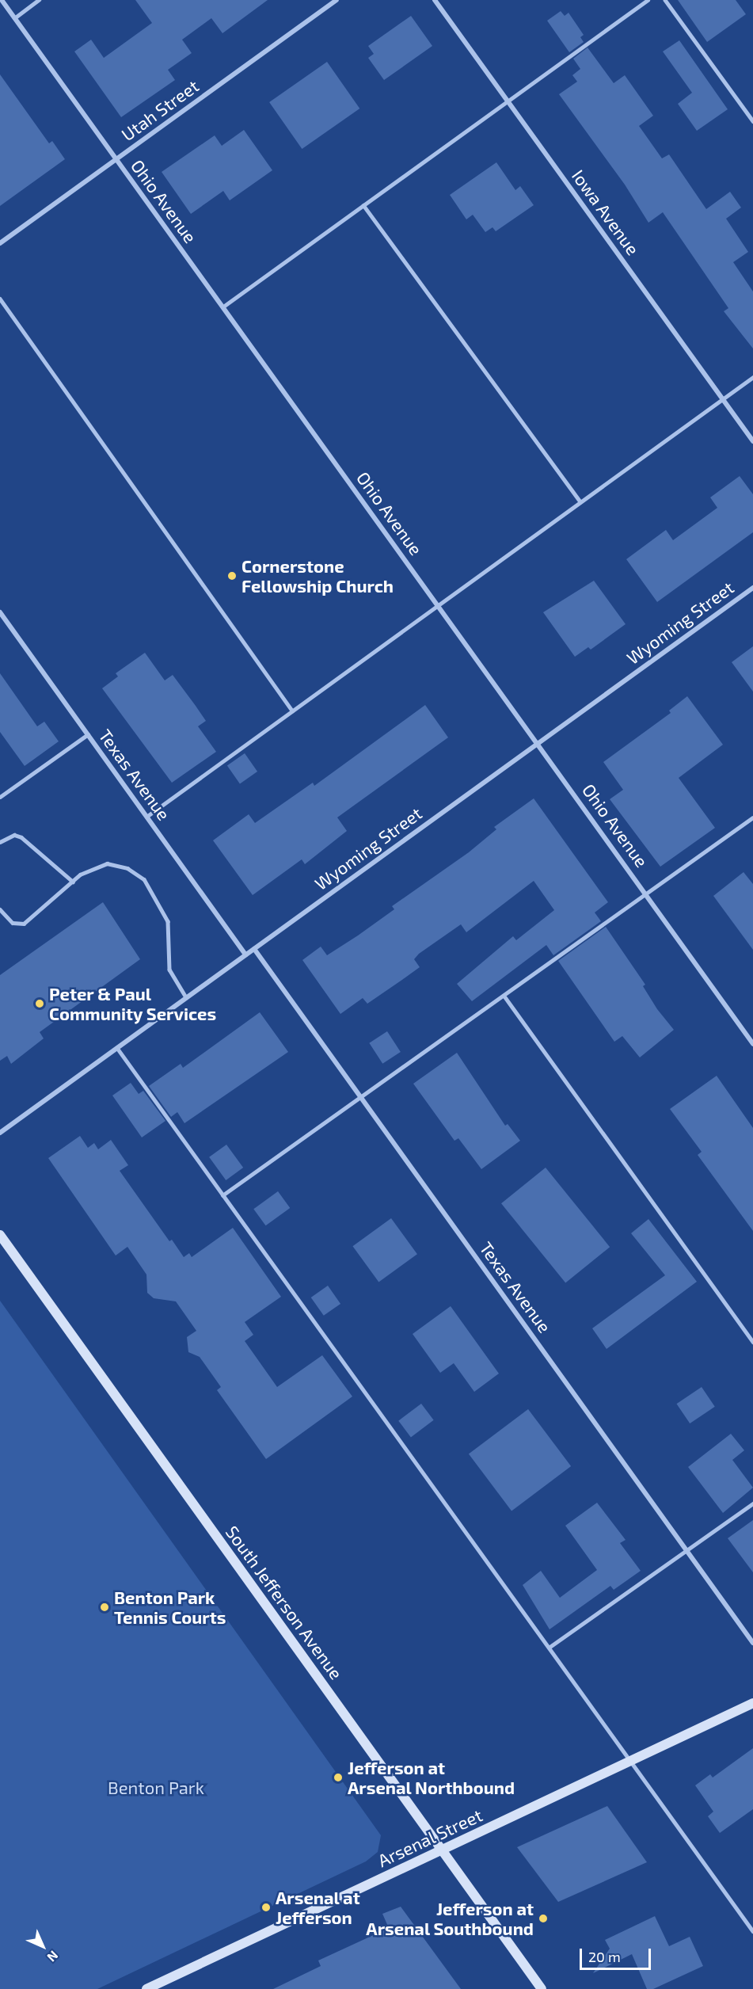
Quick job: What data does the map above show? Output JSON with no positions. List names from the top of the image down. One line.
{"streets":{"main road":["South Jefferson Avenue","Arsenal Street"],"street":["Utah Street","Ohio Avenue","Iowa Avenue","Wyoming Street","Texas Avenue"]},"crossings":[["Utah Street","Ohio Avenue"],["Ohio Avenue","Wyoming Street"],["Wyoming Street","Texas Avenue"],["South Jefferson Avenue","Arsenal Street"]],"parks":["Benton Park"],"places":["Cornerstone Fellowship Church","Peter & Paul Community Services","Benton Park Tennis Courts","Jefferson at Arsenal Northbound","Arsenal at Jefferson","Jefferson at Arsenal Southbound"],"scale_bar":"20 m","north":"bottom right"}
